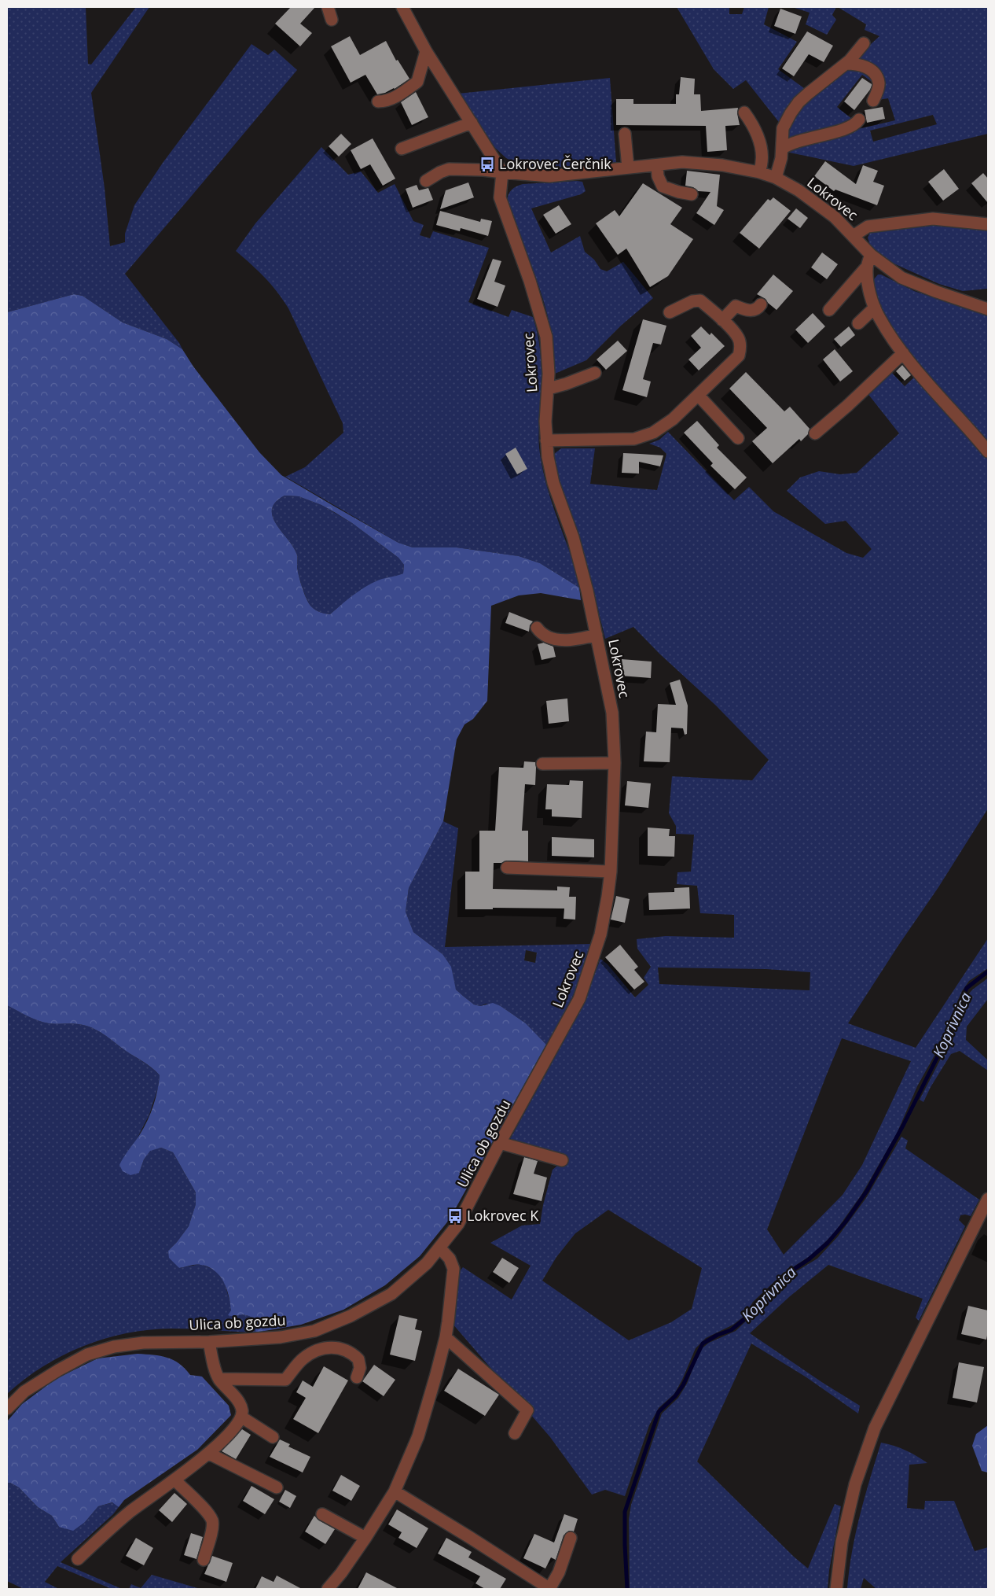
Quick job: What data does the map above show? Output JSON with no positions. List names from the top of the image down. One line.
{"streets":{"street":["Lokrovec","Ulica ob gozdu"]},"crossings":[["Lokrovec","Ulica ob gozdu"]],"water":["Koprivnica"],"places":{"bus stop":["Lokrovec Čerčnik","Lokrovec K"]}}
